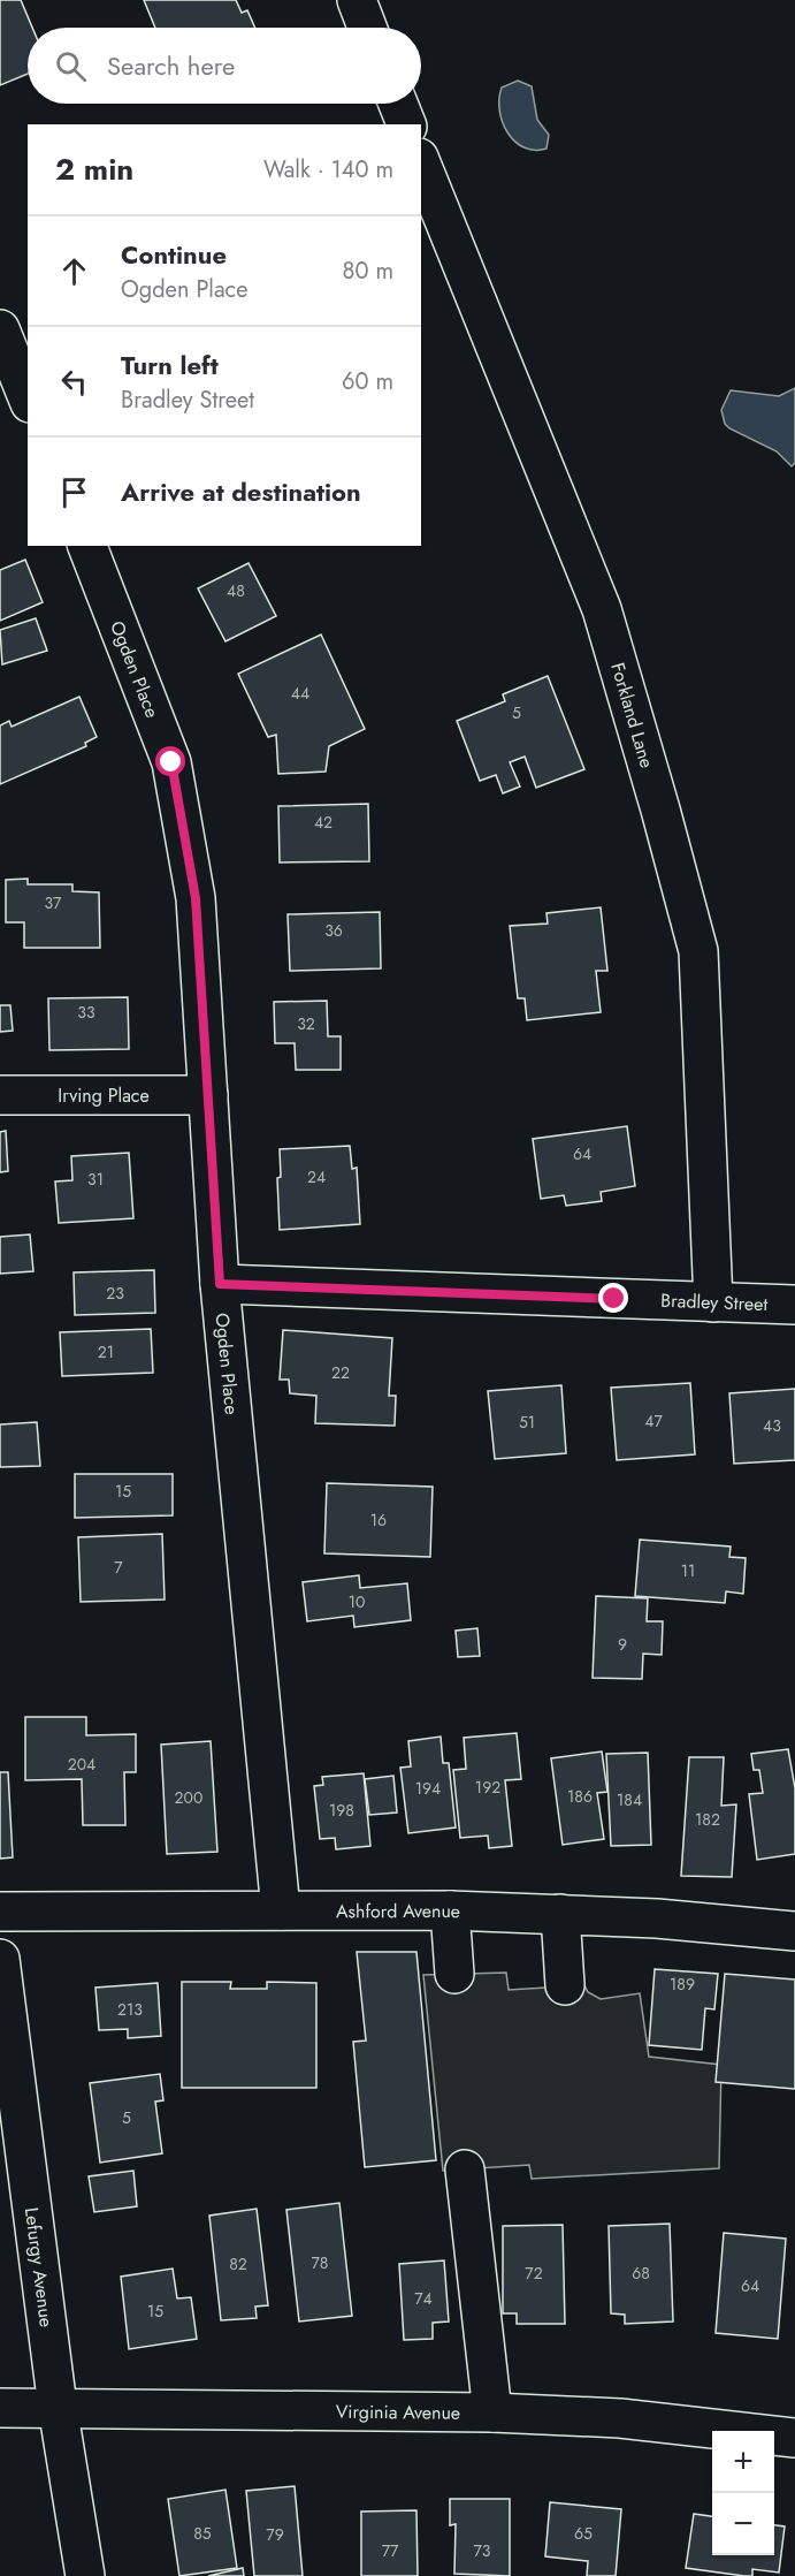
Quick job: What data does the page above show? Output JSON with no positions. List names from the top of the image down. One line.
{"streets":{"street":["Ogden Place","Forkland Lane","Irving Place","Bradley Street","Ashford Avenue","Lefurgy Avenue","Virginia Avenue"]},"crossings":[["Ogden Place","Irving Place"],["Ogden Place","Bradley Street"],["Ogden Place","Ashford Avenue"],["Forkland Lane","Bradley Street"],["Lefurgy Avenue","Virginia Avenue"]],"house_numbers":["48","44","5","42","37","36","33","32","64","24","31","23","21","22","47","51","43","15","16","7","11","10","9","204","192","194","186","200","184","198","182","189","213","5","78","82","72","68","64","74","15","85","65","79","77","73"],"page":{"search":"Search here","heading":["2 min","Walk · 140 m"],"list":[["Continue","Ogden Place","80 m"],["Turn left","Bradley Street","60 m"],"Arrive at destination"],"map_buttons":["+","−"]}}
